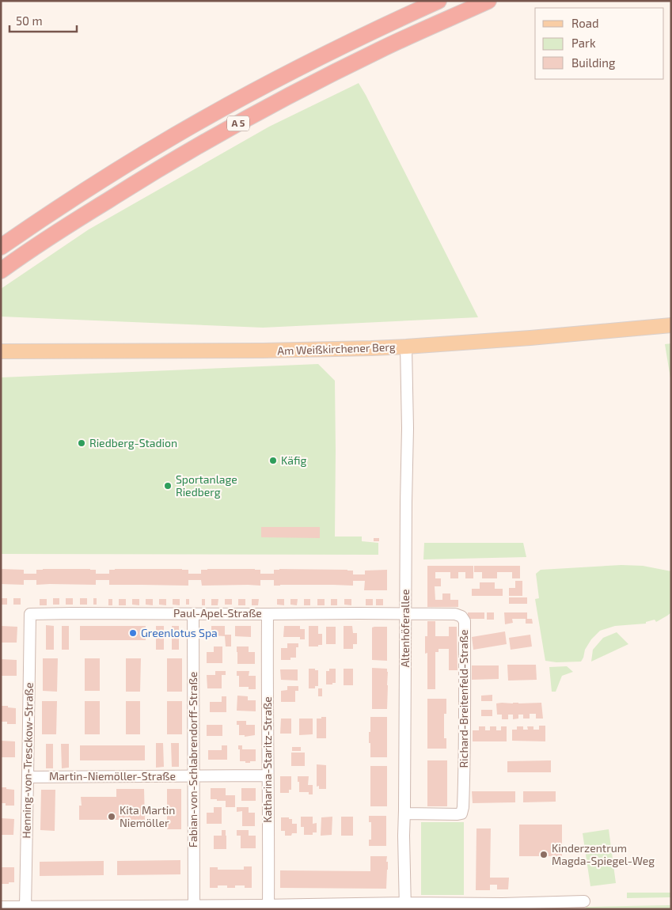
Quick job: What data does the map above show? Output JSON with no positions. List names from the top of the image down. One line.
{"streets":{"highway":["A 5"],"main road":["Am Weißkirchener Berg"],"street":["Paul-Apel-Straße","Altenhöferallee","Richard-Breitenfeld-Straße","Fabian-von-Schlabrendorff-Straße","Katharina-Staritz-Straße","Henning-von-Tresckow-Straße","Martin-Niemöller-Straße"]},"crossings":[["Am Weißkirchener Berg","Altenhöferallee"],["Paul-Apel-Straße","Altenhöferallee"],["Paul-Apel-Straße","Richard-Breitenfeld-Straße"],["Paul-Apel-Straße","Fabian-von-Schlabrendorff-Straße"],["Paul-Apel-Straße","Katharina-Staritz-Straße"],["Paul-Apel-Straße","Henning-von-Tresckow-Straße"],["Altenhöferallee","Richard-Breitenfeld-Straße"],["Fabian-von-Schlabrendorff-Straße","Martin-Niemöller-Straße"],["Katharina-Staritz-Straße","Martin-Niemöller-Straße"],["Henning-von-Tresckow-Straße","Martin-Niemöller-Straße"]],"places":["Riedberg-Stadion","Käfig","Sportanlage Riedberg","Greenlotus Spa","Kita Martin Niemöller","Kinderzentrum Magda-Spiegel-Weg"],"legend":["Road","Park","Building"],"scale_bar":"50 m"}
